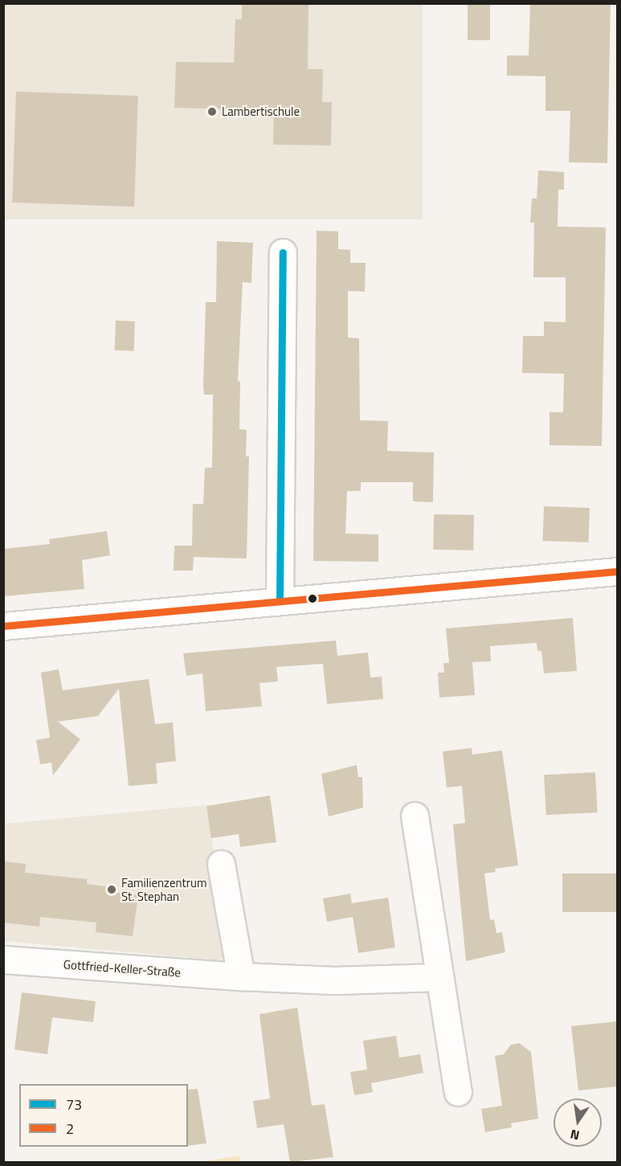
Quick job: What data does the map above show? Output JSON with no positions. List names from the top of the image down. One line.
{"streets":{"street":["Gottfried-Keller-Straße"]},"places":["Lambertischule","Familienzentrum St. Stephan"],"lines":["transit line 73","transit line 2"],"legend":["73","2"],"north":"bottom"}
